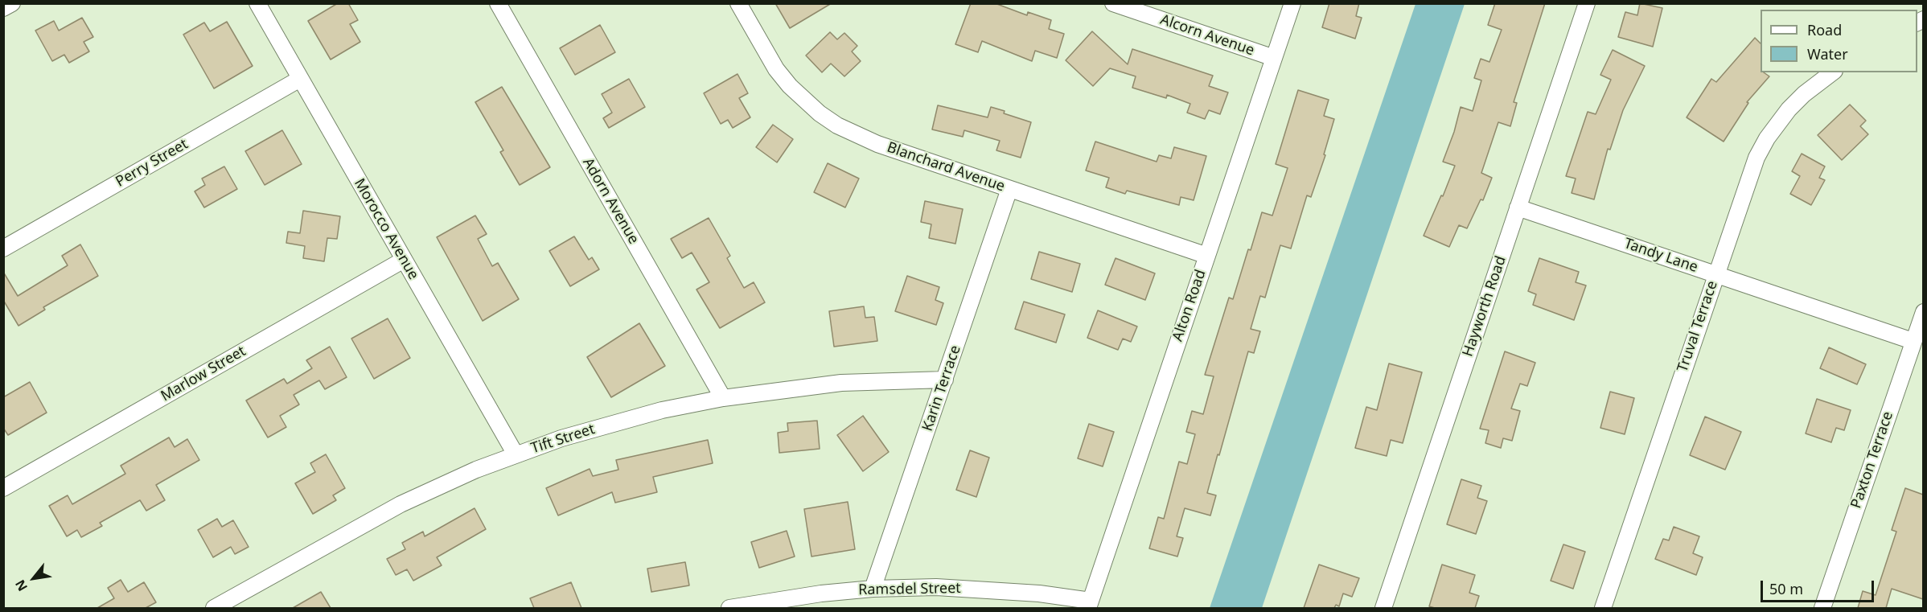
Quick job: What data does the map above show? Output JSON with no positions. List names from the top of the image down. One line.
{"streets":{"street":["Alcorn Avenue","Perry Street","Blanchard Avenue","Adorn Avenue","Morocco Avenue","Tandy Lane","Alton Road","Hayworth Road","Truval Terrace","Marlow Street","Karin Terrace","Tift Street","Paxton Terrace","Ramsdel Street"]},"crossings":[["Alcorn Avenue","Alton Road"],["Perry Street","Morocco Avenue"],["Blanchard Avenue","Alton Road"],["Blanchard Avenue","Karin Terrace"],["Adorn Avenue","Tift Street"],["Morocco Avenue","Marlow Street"],["Morocco Avenue","Tift Street"],["Tandy Lane","Hayworth Road"],["Tandy Lane","Truval Terrace"],["Tandy Lane","Paxton Terrace"],["Alton Road","Ramsdel Street"],["Karin Terrace","Tift Street"],["Karin Terrace","Ramsdel Street"]],"legend":["Road","Water"],"scale_bar":"50 m","north":"bottom left"}
